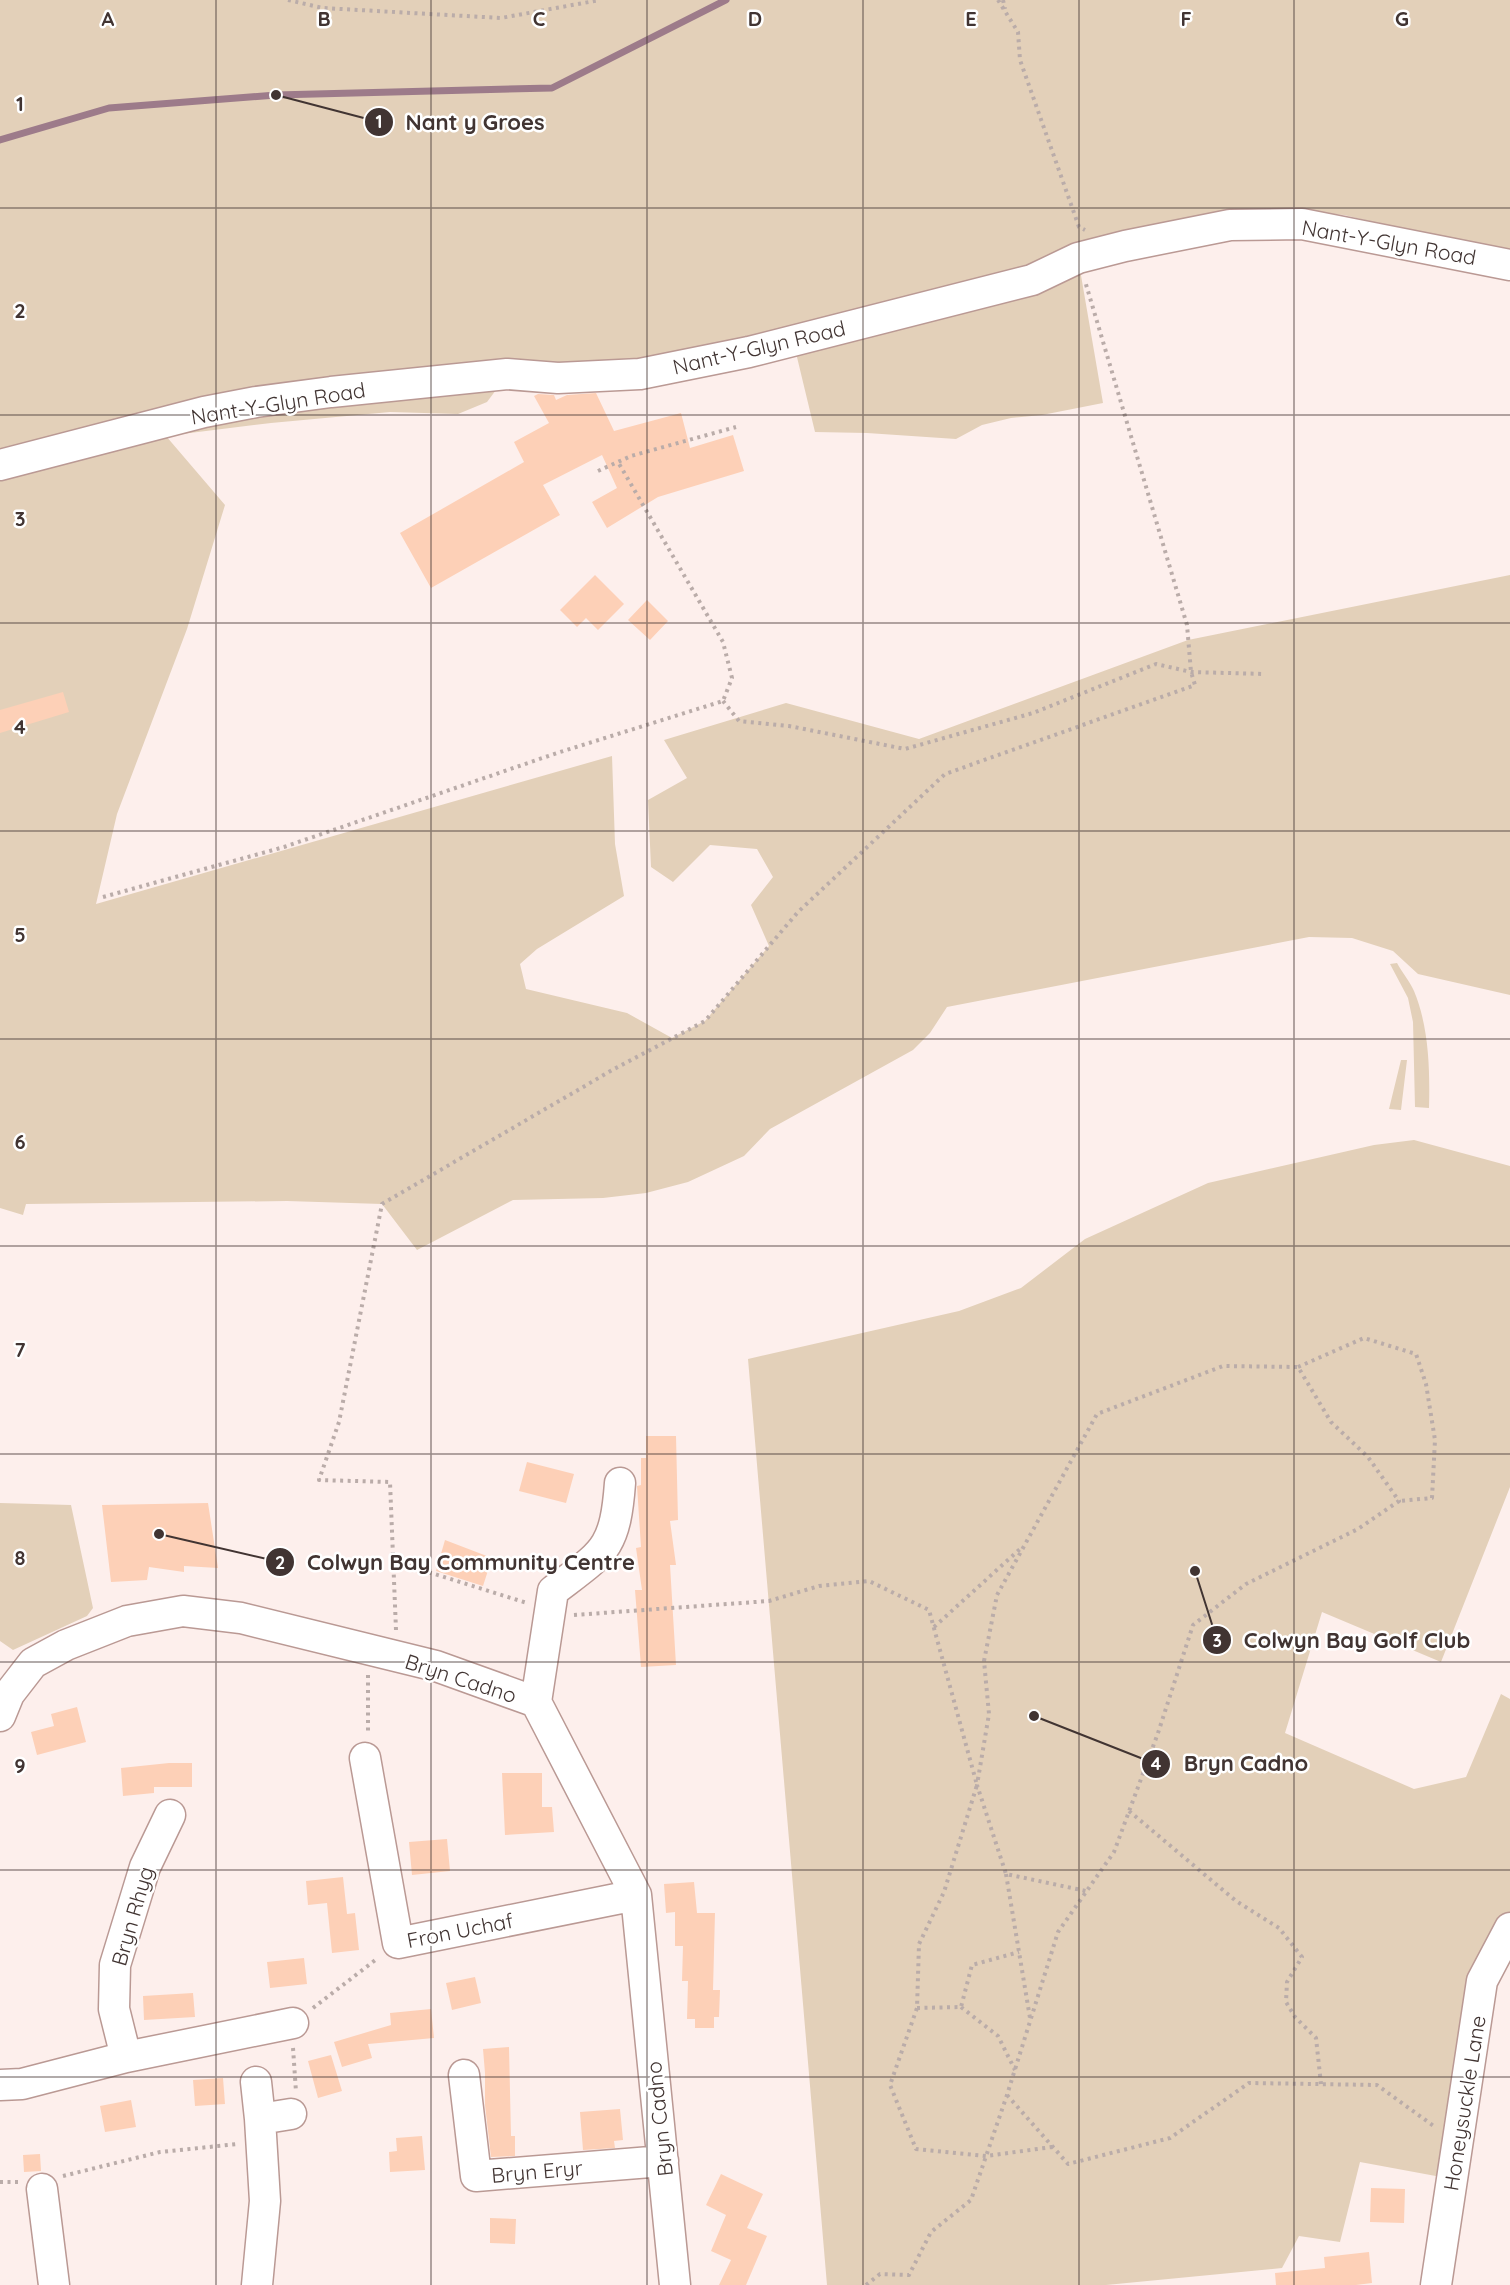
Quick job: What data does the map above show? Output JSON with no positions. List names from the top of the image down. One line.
{"streets":{"street":["Nant-Y-Glyn Road","Bryn Cadno","Bryn Rhyg","Fron Uchaf","Honeysuckle Lane","Bryn Eryr"]},"crossings":[["Bryn Cadno","Fron Uchaf"],["Bryn Cadno","Bryn Eryr"]],"places":["Nant y Groes","Colwyn Bay Community Centre","Colwyn Bay Golf Club","Bryn Cadno"],"grid":{"columns":["A","B","C","D","E","F","G"],"rows":["1","2","3","4","5","6","7","8","9"]}}
